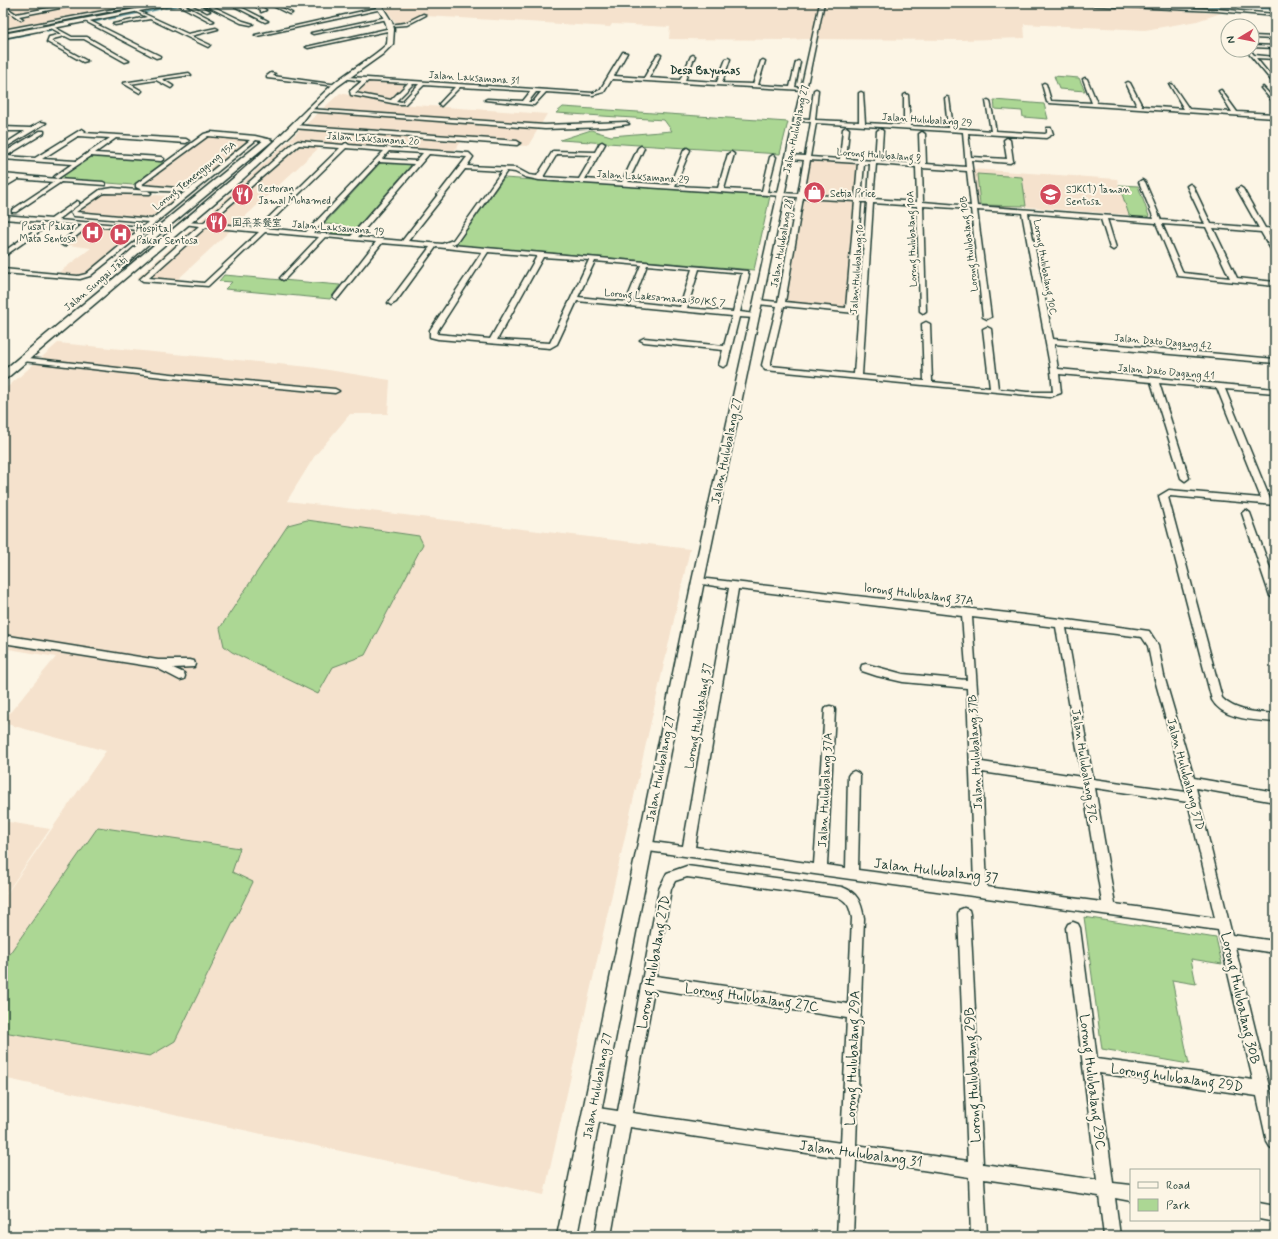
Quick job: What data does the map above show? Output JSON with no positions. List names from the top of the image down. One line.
{"streets":{"main road":["Jalan Sungai Jati"],"street":["Jalan Laksamana 31","Jalan Hulubalang 29","Jalan Hulubalang 27","Jalan Laksamana 20","Lorong Hulubalang 9","Lorong Temenggung 15A","Jalan Laksamana 29","Jalan Laksamana 19","Lorong Hulubalang 10A","Jalan Hulubalang 28","Lorong Hulubalang 10B","Lorong Hulubalang 10C","Jalan Hulubalang 10","Lorong Laksamana 30/KS 7","Jalan Dato Dagang 42","Jalan Dato Dagang 41","lorong Hulubalang 37A","Lorong Hulubalang 37","Jalan Hulubalang 37B","Jalan Hulubalang 37C","Jalan Hulubalang 37D","Jalan Hulubalang 37A","Jalan Hulubalang 37","Lorong Hulubalang 27D","Lorong Hulubalang 27C","Lorong Hulubalang 30B","Lorong Hulubalang 29A","Lorong Hulubalang 29B","Lorong hulubalang 29D","Lorong Hulubalang 29C","Jalan Hulubalang 31"]},"crossings":[["Jalan Laksamana 31","Jalan Sungai Jati"],["Jalan Hulubalang 29","Jalan Hulubalang 27"],["Jalan Hulubalang 29","Jalan Hulubalang 28"],["Jalan Hulubalang 29","Lorong Hulubalang 10B"],["Jalan Hulubalang 27","Lorong Hulubalang 9"],["Jalan Hulubalang 27","Jalan Laksamana 29"],["Jalan Hulubalang 27","Lorong Laksamana 30/KS 7"],["Jalan Hulubalang 27","lorong Hulubalang 37A"],["Jalan Hulubalang 27","Jalan Hulubalang 37"],["Jalan Hulubalang 27","Jalan Hulubalang 31"],["Jalan Laksamana 20","Lorong Temenggung 15A"],["Jalan Laksamana 20","Jalan Laksamana 29"],["Lorong Hulubalang 9","Lorong Hulubalang 10A"],["Lorong Hulubalang 9","Jalan Hulubalang 28"],["Lorong Hulubalang 9","Lorong Hulubalang 10B"],["Lorong Hulubalang 9","Jalan Hulubalang 10"],["Lorong Temenggung 15A","Jalan Sungai Jati"],["Jalan Laksamana 29","Lorong Hulubalang 10A"],["Jalan Laksamana 29","Jalan Hulubalang 28"],["Jalan Laksamana 29","Lorong Hulubalang 10B"],["Jalan Laksamana 29","Lorong Hulubalang 10C"],["Jalan Laksamana 29","Jalan Hulubalang 10"],["Jalan Laksamana 19","Jalan Sungai Jati"],["Jalan Laksamana 19","Lorong Laksamana 30/KS 7"],["Jalan Hulubalang 28","Jalan Hulubalang 10"],["Lorong Hulubalang 10C","Jalan Dato Dagang 42"],["Lorong Hulubalang 10C","Jalan Dato Dagang 41"],["lorong Hulubalang 37A","Lorong Hulubalang 37"],["lorong Hulubalang 37A","Jalan Hulubalang 37B"],["lorong Hulubalang 37A","Jalan Hulubalang 37C"],["lorong Hulubalang 37A","Jalan Hulubalang 37D"],["Lorong Hulubalang 37","Jalan Hulubalang 37"],["Jalan Hulubalang 37B","Jalan Hulubalang 37"],["Jalan Hulubalang 37C","Jalan Hulubalang 37"],["Jalan Hulubalang 37D","Jalan Hulubalang 37"],["Jalan Hulubalang 37D","Lorong Hulubalang 30B"],["Jalan Hulubalang 37A","Jalan Hulubalang 37"],["Jalan Hulubalang 37","Lorong Hulubalang 30B"],["Lorong Hulubalang 27D","Lorong Hulubalang 27C"],["Lorong Hulubalang 27D","Lorong Hulubalang 29A"],["Lorong Hulubalang 27D","Jalan Hulubalang 31"],["Lorong Hulubalang 27C","Lorong Hulubalang 29A"],["Lorong Hulubalang 30B","Lorong hulubalang 29D"],["Lorong Hulubalang 29A","Jalan Hulubalang 31"],["Lorong Hulubalang 29B","Jalan Hulubalang 31"],["Lorong hulubalang 29D","Lorong Hulubalang 29C"],["Lorong Hulubalang 29C","Jalan Hulubalang 31"]],"districts":["Desa Bayumas"],"places":{"shop":["Setia Price"],"restaurant":["Restoran Jamal Mohamed","国平茶餐室"],"school or university":["SJK(T) Taman Sentosa"],"hospital":["Pusat Pakar Mata Sentosa","Hospital Pakar Sentosa"]},"legend":["Road","Park"],"north":"left"}
